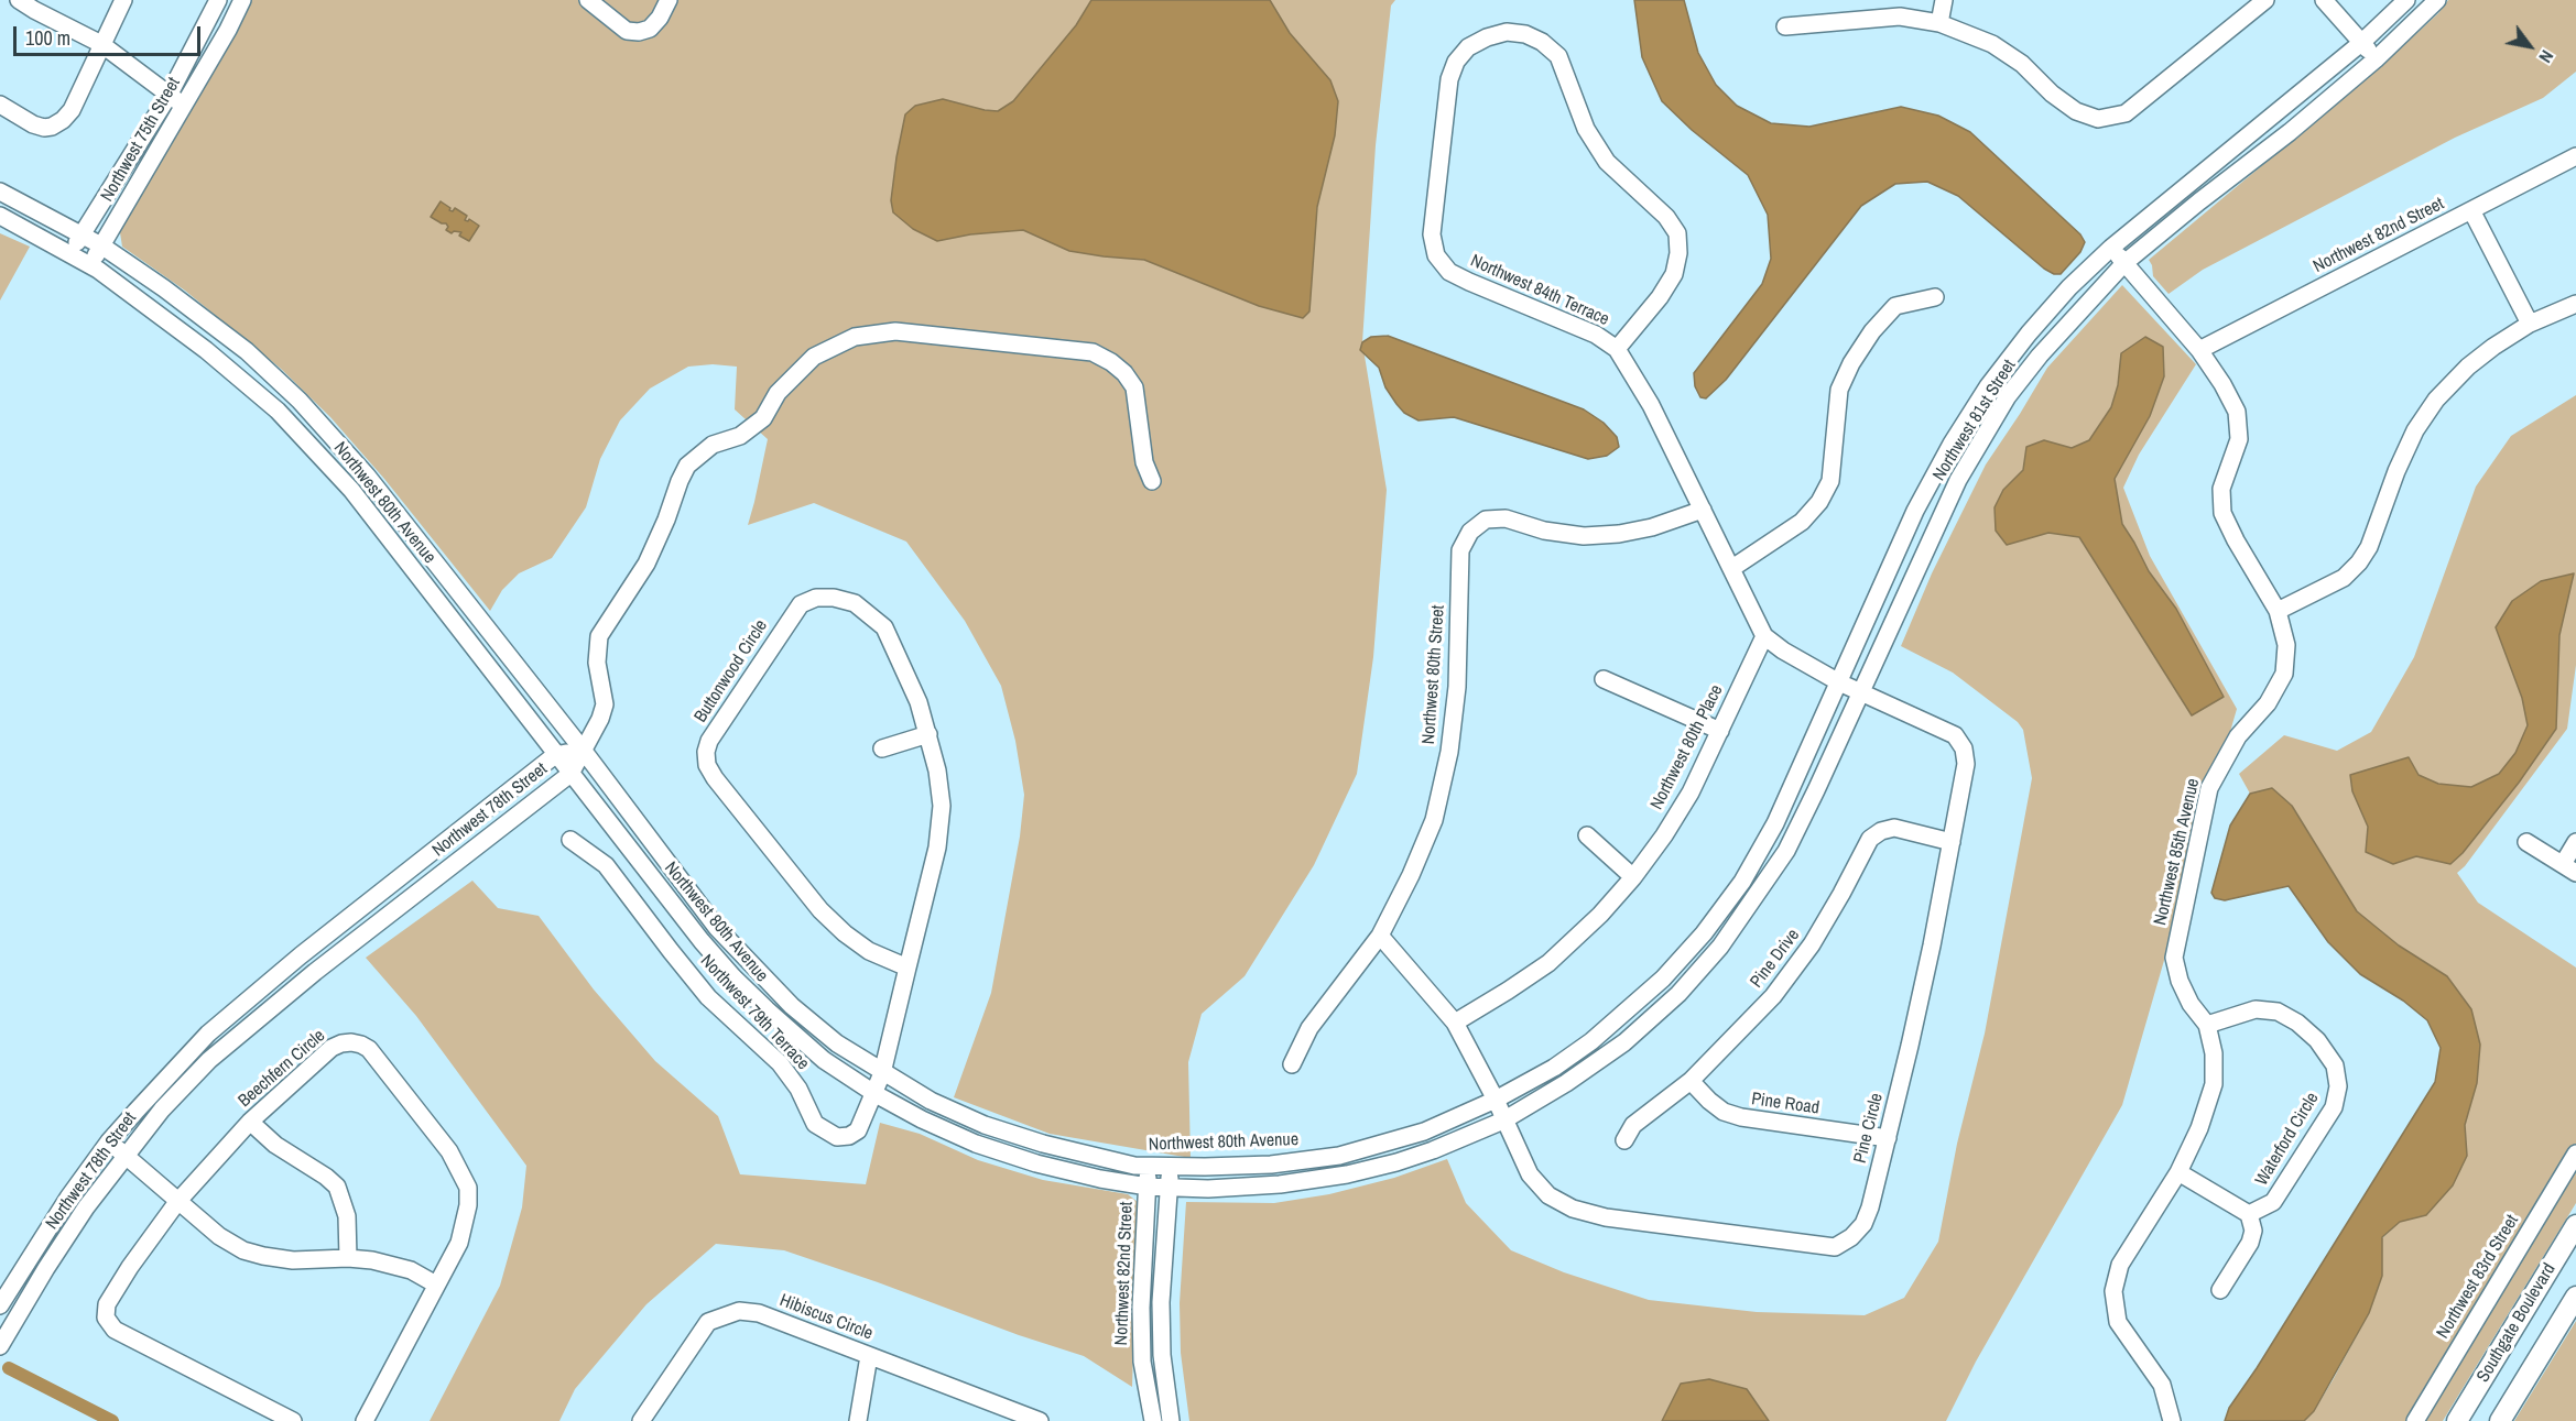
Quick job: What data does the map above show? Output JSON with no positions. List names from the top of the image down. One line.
{"streets":{"main road":["Southgate Boulevard"],"street":["Northwest 75th Street","Northwest 82nd Street","Northwest 84th Terrace","Northwest 81st Street","Northwest 80th Avenue","Buttonwood Circle","Northwest 80th Street","Northwest 80th Place","Northwest 78th Street","Northwest 85th Avenue","Pine Drive","Northwest 79th Terrace","Beechfern Circle","Pine Road","Pine Circle","Waterford Circle","Northwest 83rd Street","Hibiscus Circle"]},"crossings":[["Northwest 75th Street","Northwest 80th Avenue"],["Northwest 82nd Street","Northwest 80th Avenue"],["Northwest 82nd Street","Northwest 85th Avenue"],["Northwest 84th Terrace","Northwest 80th Street"],["Northwest 84th Terrace","Northwest 80th Place"],["Northwest 81st Street","Northwest 80th Avenue"],["Northwest 81st Street","Northwest 85th Avenue"],["Northwest 81st Street","Pine Circle"],["Northwest 80th Avenue","Buttonwood Circle"],["Northwest 80th Avenue","Northwest 78th Street"],["Northwest 80th Avenue","Northwest 79th Terrace"],["Northwest 80th Avenue","Pine Circle"],["Buttonwood Circle","Northwest 79th Terrace"],["Northwest 80th Street","Pine Circle"],["Northwest 80th Place","Pine Circle"],["Northwest 85th Avenue","Waterford Circle"],["Pine Drive","Pine Road"],["Pine Drive","Pine Circle"],["Pine Road","Pine Circle"]],"scale_bar":"100 m","north":"bottom right"}
